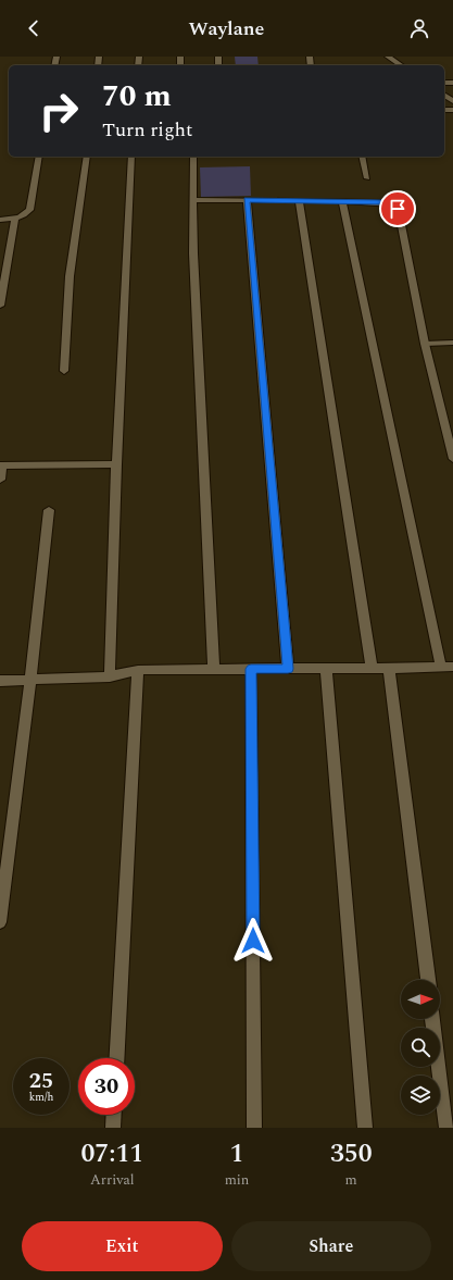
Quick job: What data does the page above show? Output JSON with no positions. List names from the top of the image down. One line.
{"north":"right","page":{"header":"Waylane","turn":["70 m","Turn right"],"speed":"25 km/h","limit":"30","eta":["07:11","Arrival","1","min","350","m"],"buttons":["Exit","Share"]}}
